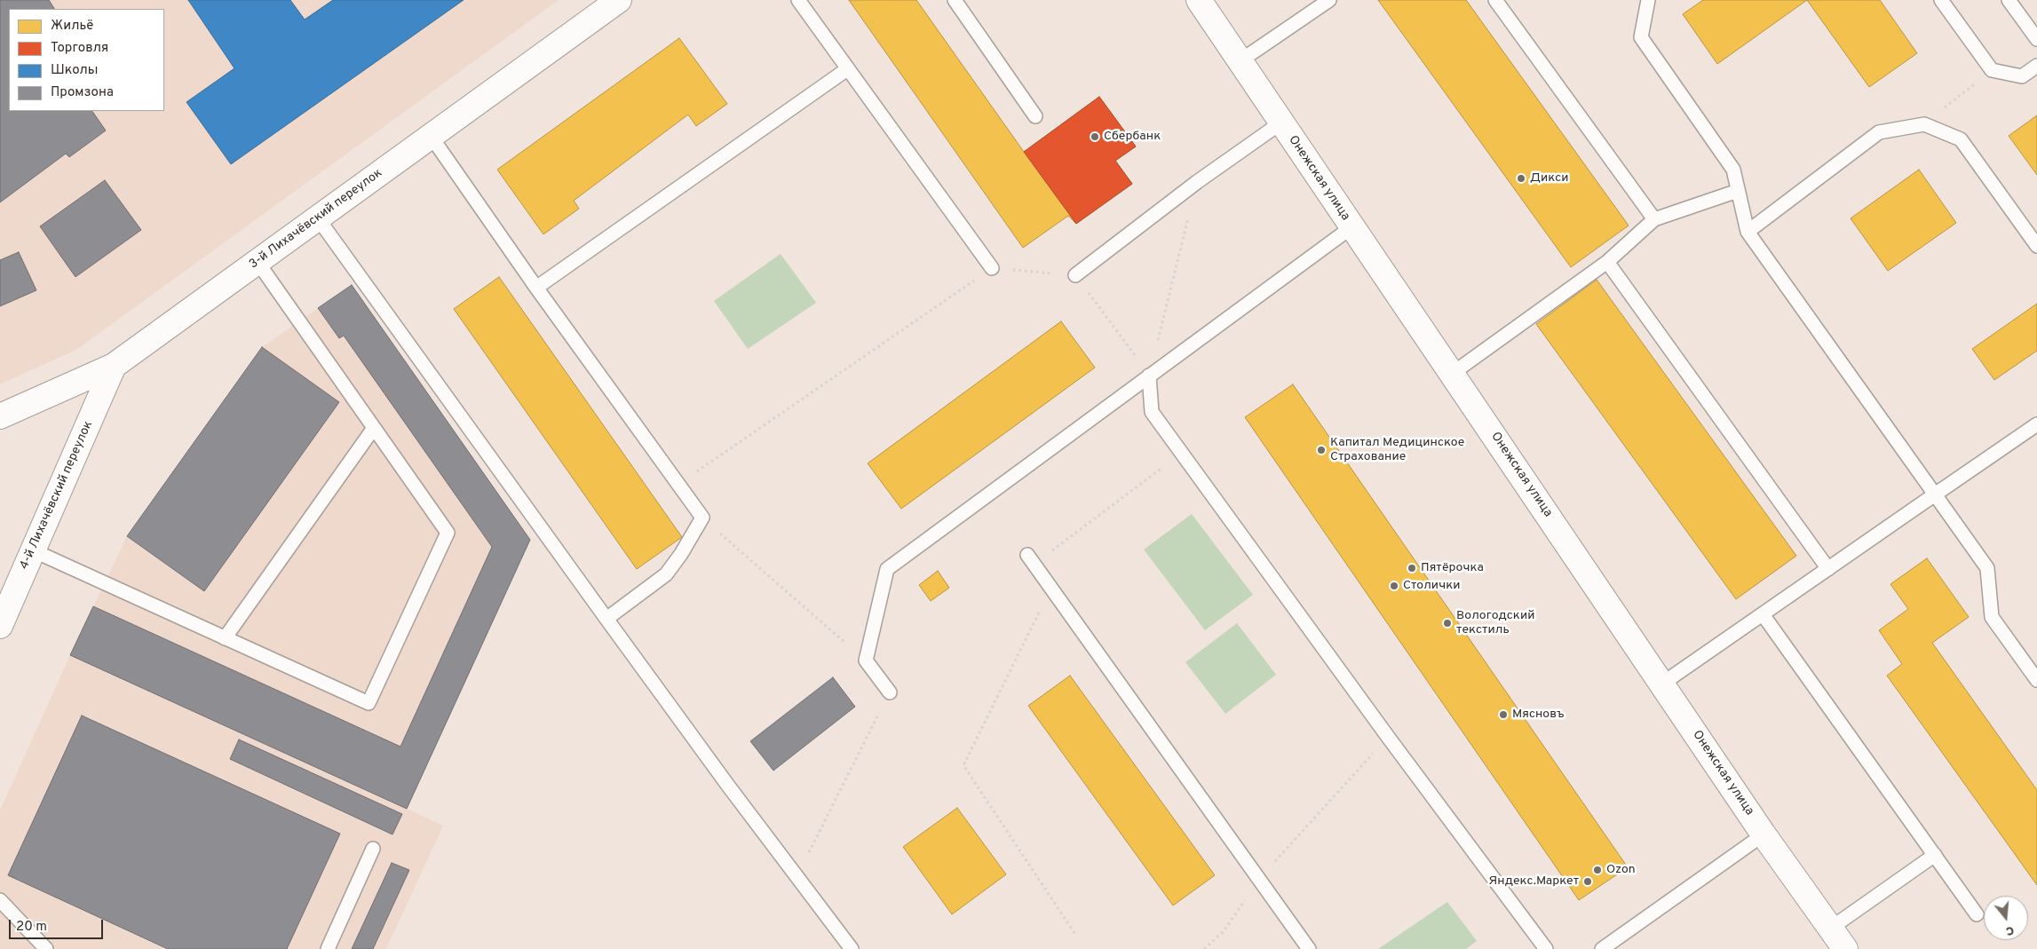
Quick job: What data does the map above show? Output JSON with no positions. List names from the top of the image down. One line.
{"streets":{"main road":["Онежская улица","3-й Лихачёвский переулок","4-й Лихачёвский переулок"]},"crossings":[["3-й Лихачёвский переулок","4-й Лихачёвский переулок"]],"places":["Сбербанк","Дикси","Капитал Медицинское Страхование","Пятёрочка","Столички","Вологодский текстиль","Мясновъ","Ozon","Яндекс.Маркет"],"legend":["Жильё","Торговля","Школы","Промзона"],"scale_bar":"20 m","north":"bottom"}
